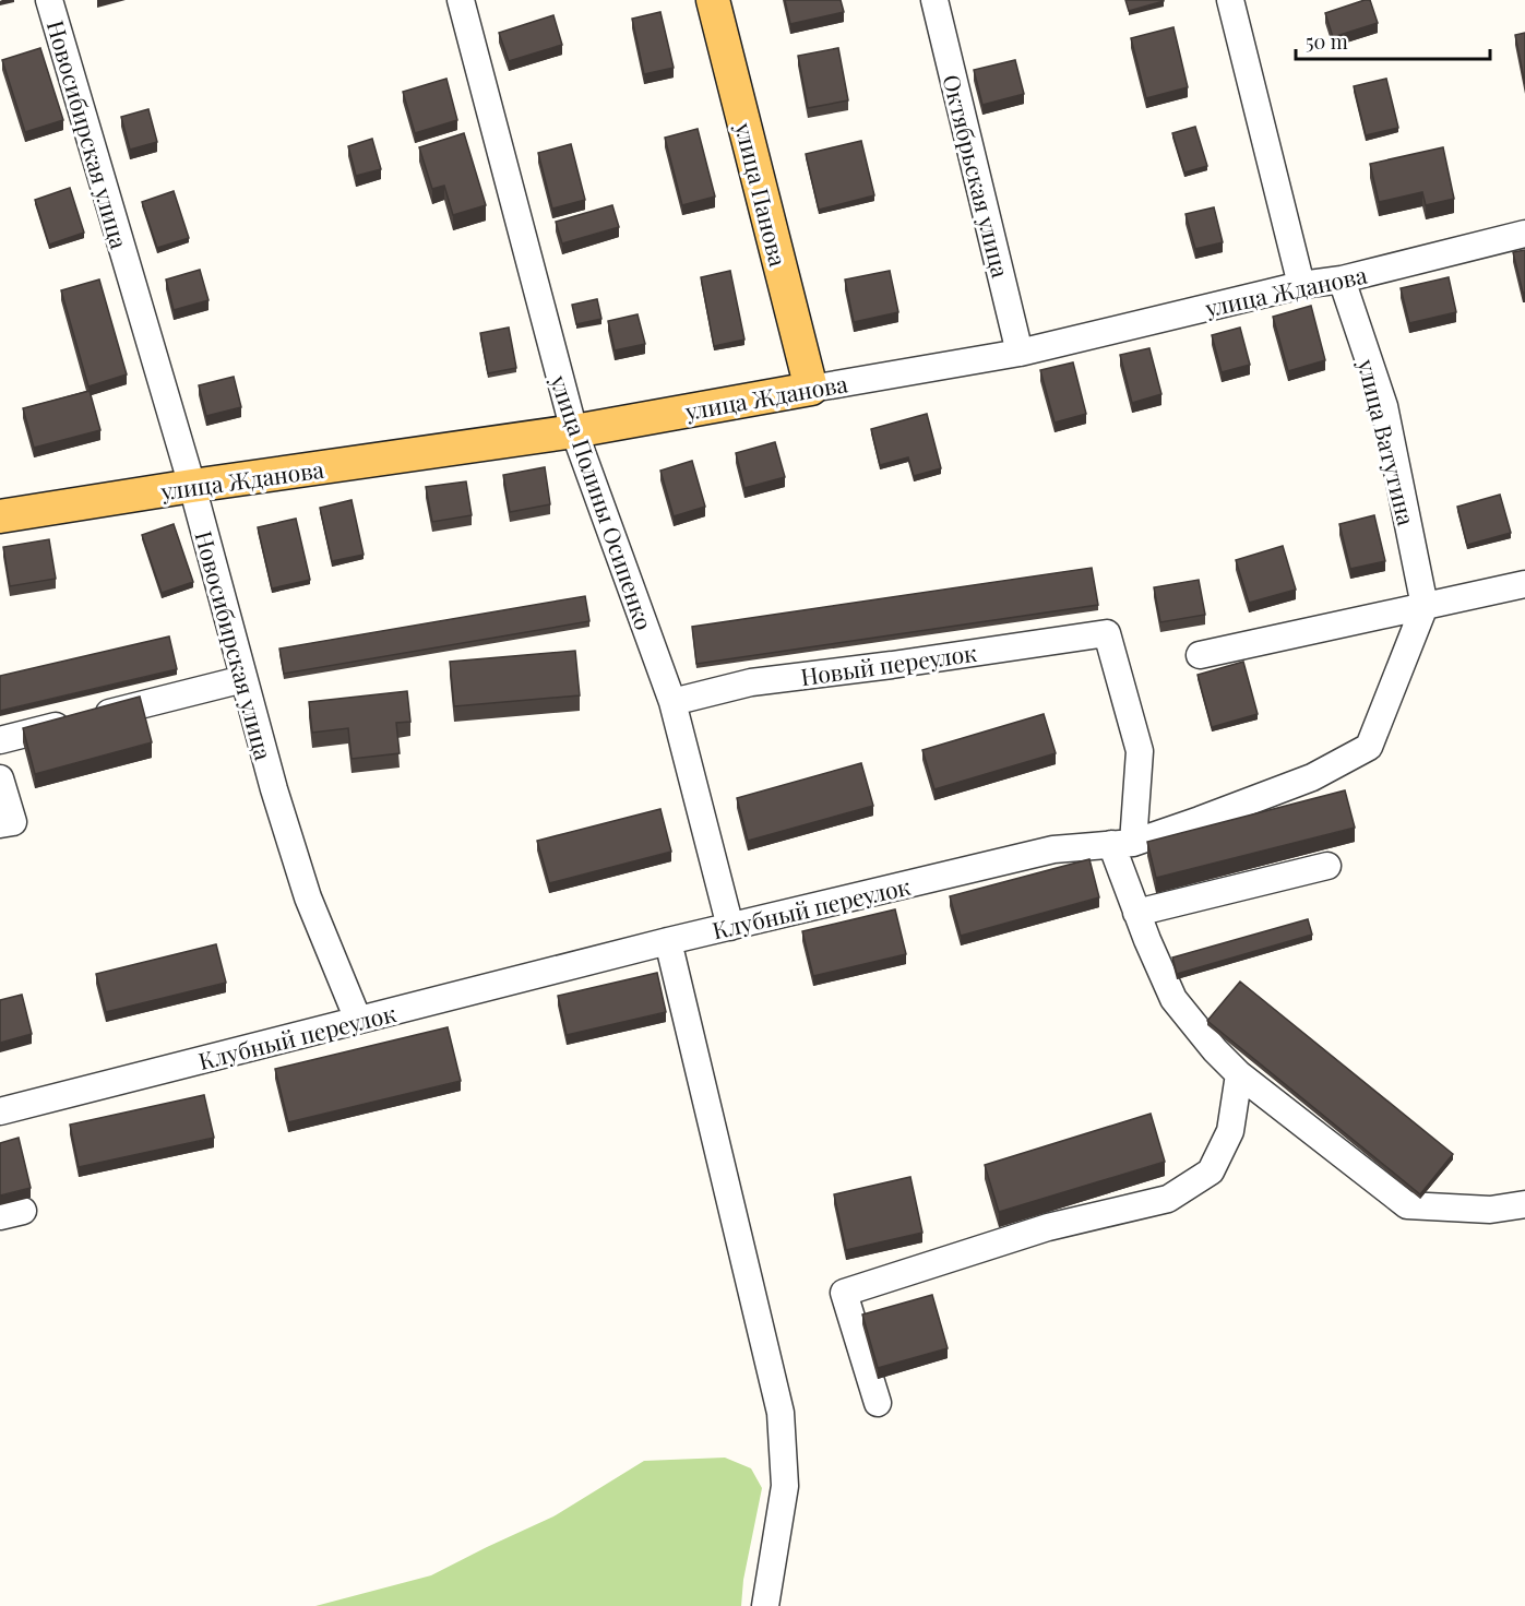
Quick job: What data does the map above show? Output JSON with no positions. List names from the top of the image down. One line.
{"streets":{"main road":["улица Панова","улица Жданова"],"street":["Новосибирская улица","Октябрьская улица","улица Ватутина","улица Полины Осипенко","Новый переулок","Клубный переулок"]},"crossings":[["Новосибирская улица","улица Жданова"],["Новосибирская улица","Клубный переулок"],["Октябрьская улица","улица Жданова"],["улица Панова","улица Жданова"],["улица Жданова","улица Ватутина"],["улица Жданова","улица Полины Осипенко"],["улица Ватутина","Клубный переулок"],["улица Полины Осипенко","Новый переулок"],["улица Полины Осипенко","Клубный переулок"],["Новый переулок","Клубный переулок"]],"scale_bar":"50 m"}
